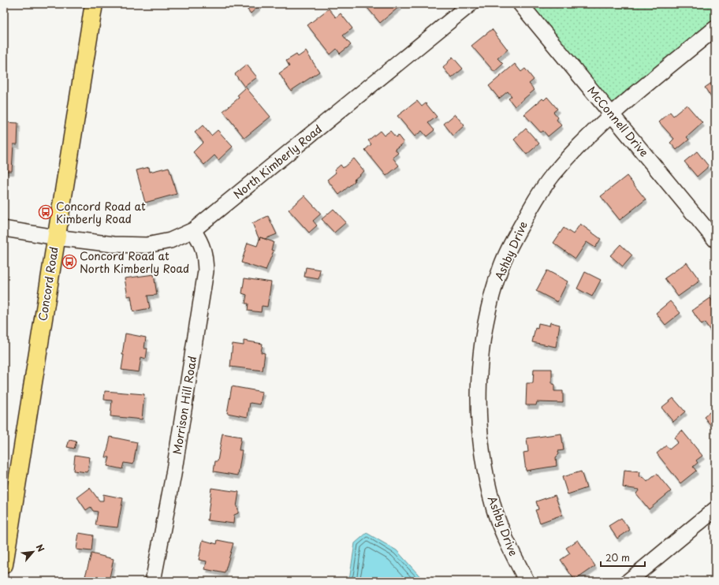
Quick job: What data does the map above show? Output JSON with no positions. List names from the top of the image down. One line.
{"streets":{"main road":["Concord Road"],"street":["McConnell Drive","North Kimberly Road","Ashby Drive","Morrison Hill Road"]},"crossings":[["McConnell Drive","Ashby Drive"],["North Kimberly Road","Concord Road"],["North Kimberly Road","Morrison Hill Road"]],"places":{"bus stop":["Concord Road at Kimberly Road","Concord Road at North Kimberly Road"]},"scale_bar":"20 m","north":"top right"}
